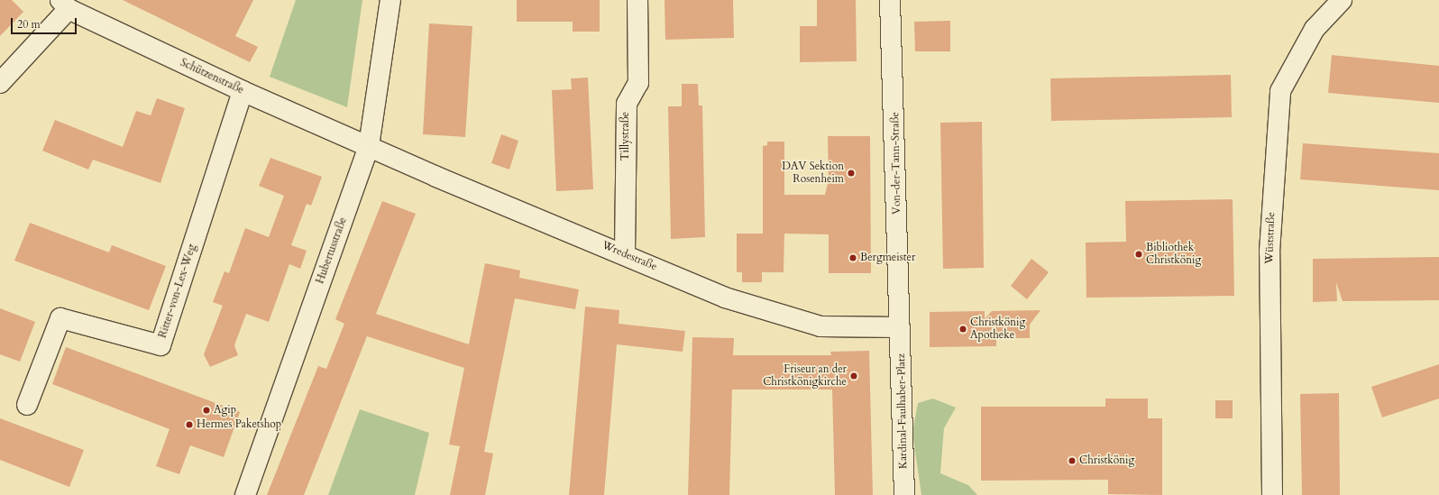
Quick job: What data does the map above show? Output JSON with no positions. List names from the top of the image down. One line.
{"streets":{"street":["Schützenstraße","Tillystraße","Von-der-Tann-Straße","Wüststraße","Hubertusstraße","Wredestraße","Ritter-von-Lex-Weg","Kardinal-Faulhaber-Platz"]},"crossings":[["Schützenstraße","Hubertusstraße"],["Schützenstraße","Wredestraße"],["Schützenstraße","Ritter-von-Lex-Weg"],["Tillystraße","Wredestraße"],["Von-der-Tann-Straße","Wredestraße"],["Von-der-Tann-Straße","Kardinal-Faulhaber-Platz"],["Hubertusstraße","Wredestraße"],["Wredestraße","Kardinal-Faulhaber-Platz"]],"places":["DAV Sektion Rosenheim","Bibliothek Christkönig","Bergmeister","Christkönig Apotheke","Friseur an der Christkönigkirche","Agip","Hermes Paketshop","Christkönig"],"scale_bar":"20 m"}
